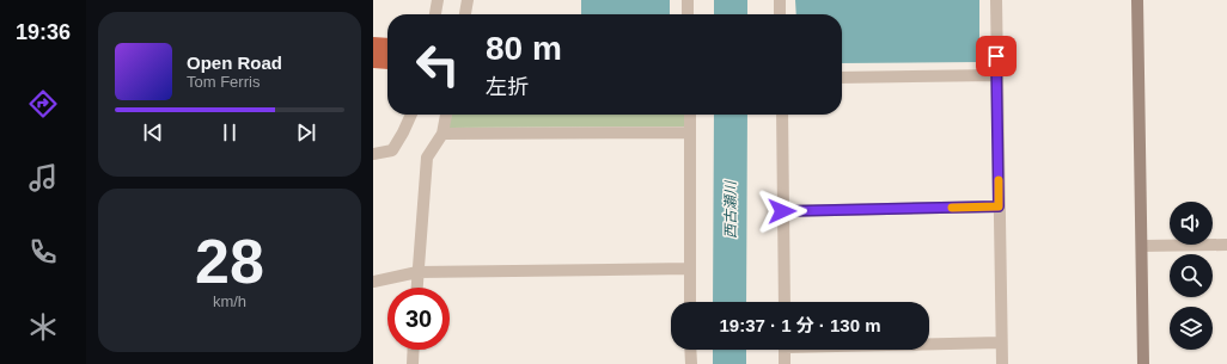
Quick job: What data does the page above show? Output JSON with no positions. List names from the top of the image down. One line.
{"water":["西古瀬川"],"page":{"tabs":"19:36","turn":["80 m","左折"],"song":["Open Road","Tom Ferris"],"tile":["28","km/h"],"limit":"30","trip":"19:37 · 1 分 · 130 m"}}
